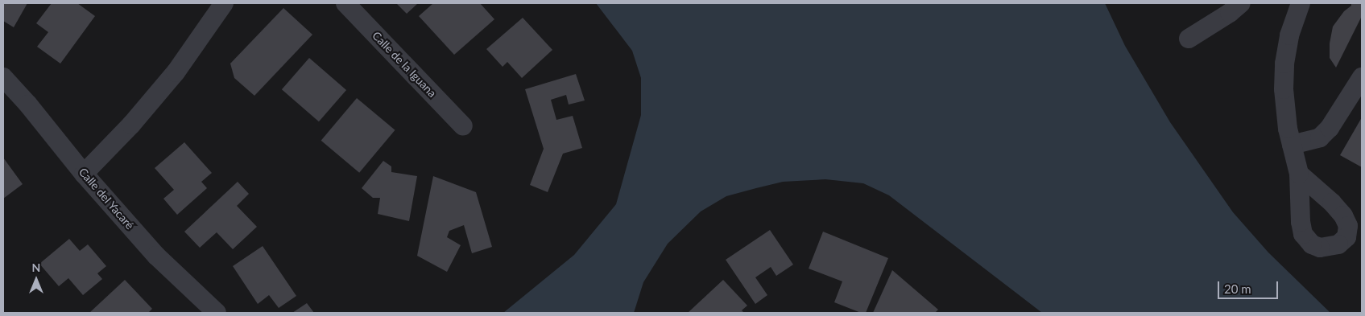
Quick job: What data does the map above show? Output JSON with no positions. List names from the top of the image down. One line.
{"streets":{"street":["Calle de la Iguana","Calle del Yacaré"]},"scale_bar":"20 m","north":"top"}
